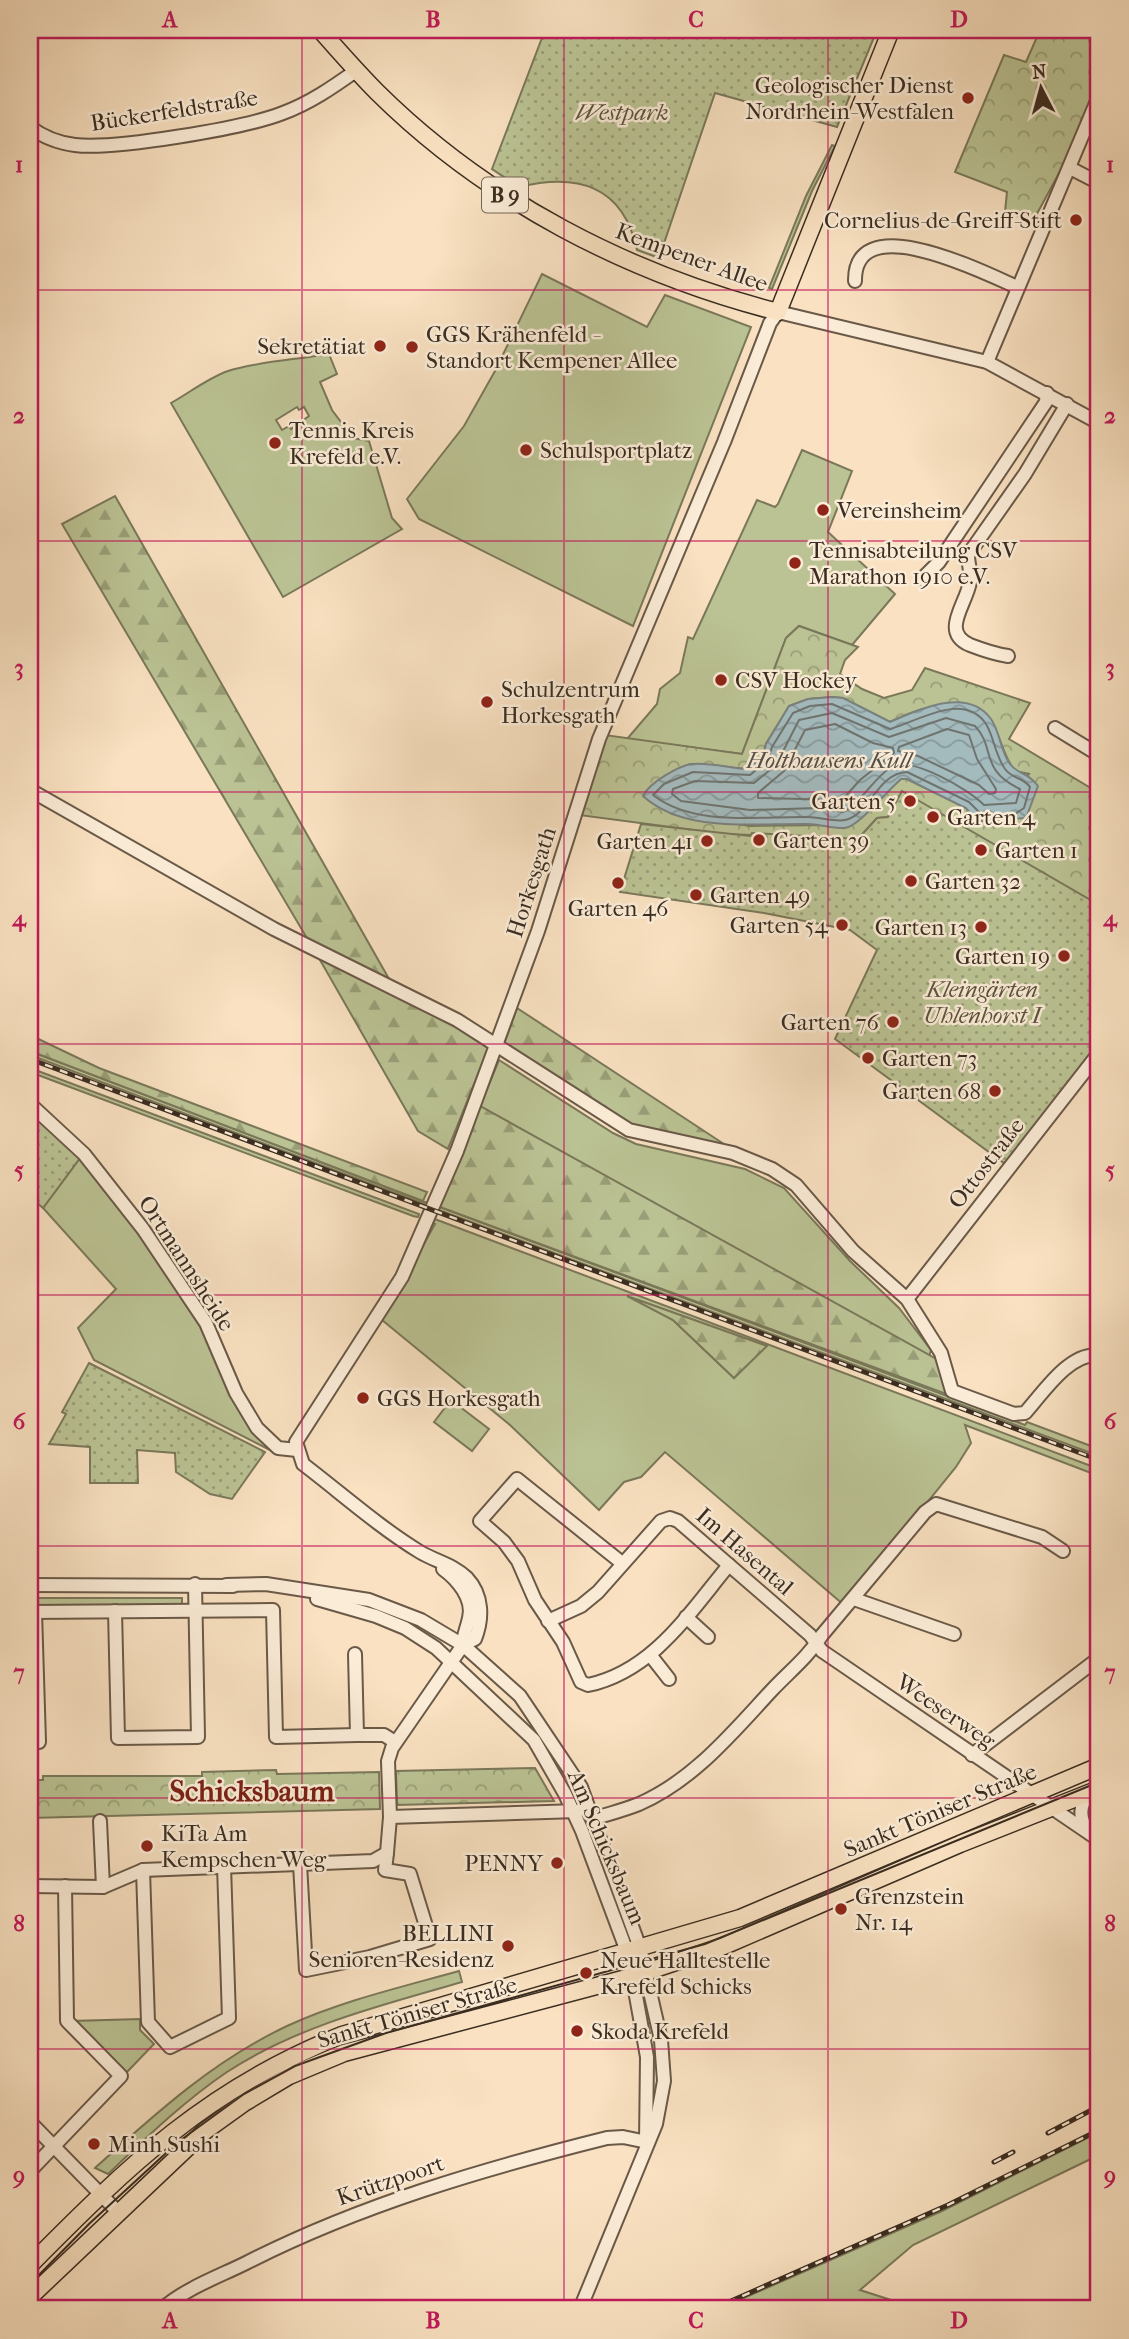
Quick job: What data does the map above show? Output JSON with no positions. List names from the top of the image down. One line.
{"streets":{"main road":["B 9","Kempener Allee","Sankt Töniser Straße"],"street":["Bückerfeldstraße","Horkesgath","Ottostraße","Ortmannsheide","Im Hasental","Weeserweg","Am Schicksbaum","Krützpoort"]},"crossings":[["Bückerfeldstraße","Kempener Allee"],["Kempener Allee","Horkesgath"],["Horkesgath","Ortmannsheide"],["Ortmannsheide","Am Schicksbaum"],["Im Hasental","Weeserweg"],["Weeserweg","Sankt Töniser Straße"],["Sankt Töniser Straße","Am Schicksbaum"]],"districts":["Schicksbaum"],"water":["Holthausens Kull"],"parks":["Westpark","Kleingärten Uhlenhorst I"],"places":["Geologischer Dienst Nordrhein-Westfalen","Cornelius-de-Greiff-Stift","Sekretätiat","GGS Krähenfeld - Standort Kempener Allee","Tennis Kreis Krefeld e.V.","Schulsportplatz","Vereinsheim","Tennisabteilung CSV Marathon 1910 e.V.","CSV Hockey","Schulzentrum Horkesgath","Garten 5","Garten 4","Garten 39","Garten 41","Garten 1","Garten 32","Garten 46","Garten 49","Garten 54","Garten 13","Garten 19","Garten 76","Garten 73","Garten 68","GGS Horkesgath","KiTa Am Kempschen Weg","PENNY","Grenzstein Nr. 14","BELLINI Senioren-Residenz","Neue Halltestelle Krefeld Schicks","Skoda Krefeld","Minh Sushi"],"north":"top","grid":{"columns":["A","B","C","D"],"rows":["1","2","3","4","5","6","7","8","9"]}}
